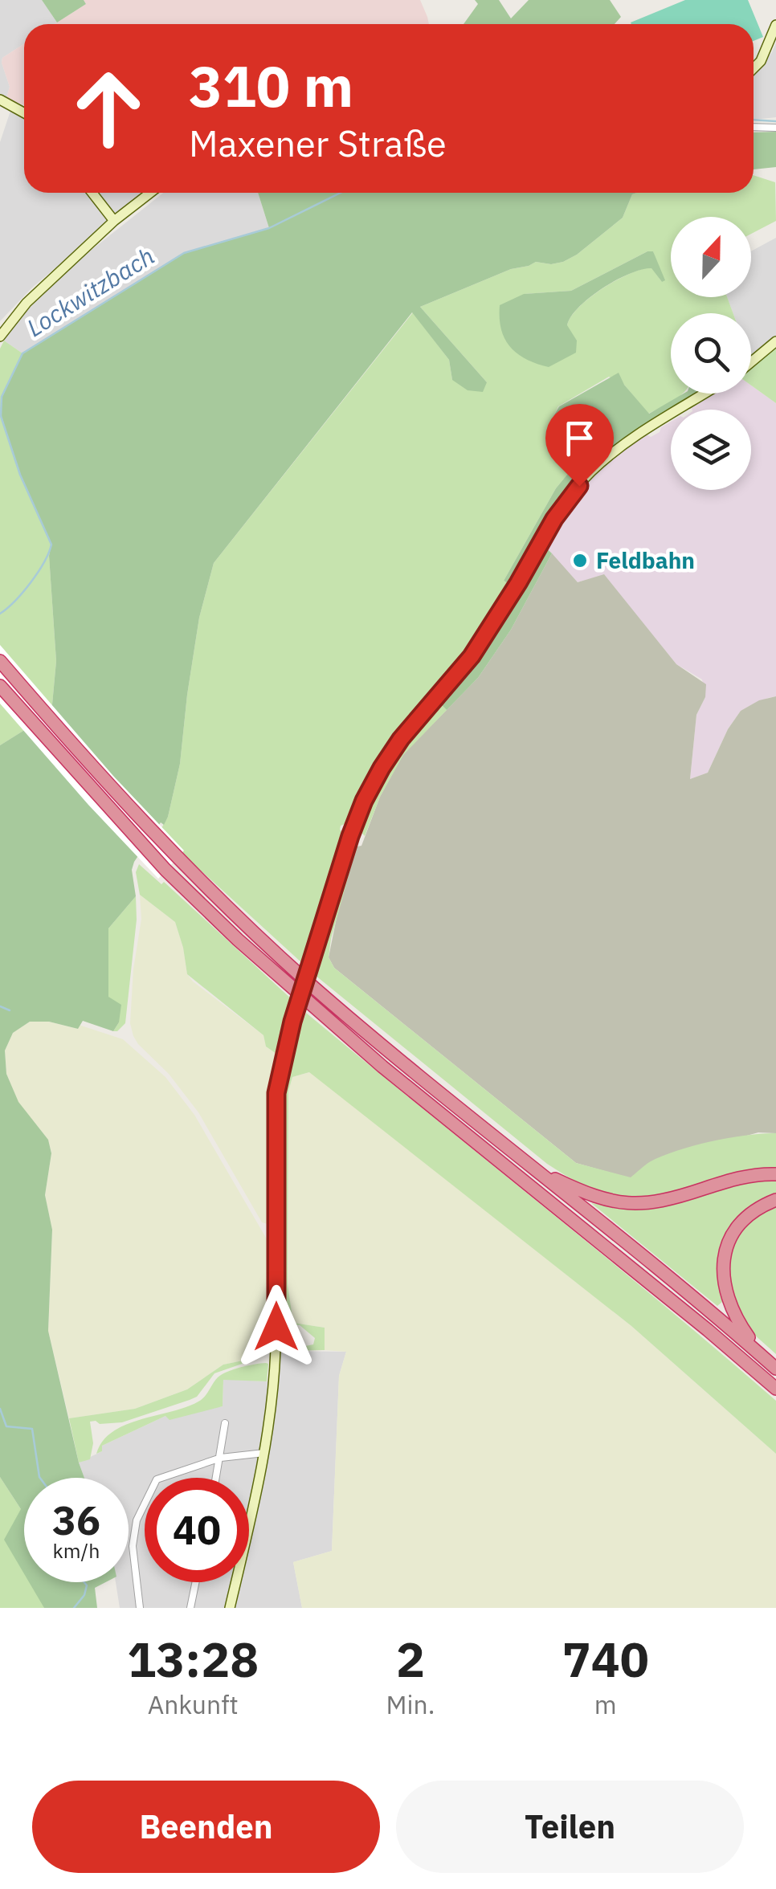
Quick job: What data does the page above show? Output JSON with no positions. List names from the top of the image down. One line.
{"water":["Lockwitzbach"],"places":["Feldbahn"],"north":"top","page":{"turn":["310 m","Maxener Straße"],"speed":"36 km/h","limit":"40","eta":["13:28","Ankunft","2","Min.","740","m"],"buttons":["Beenden","Teilen"]}}
